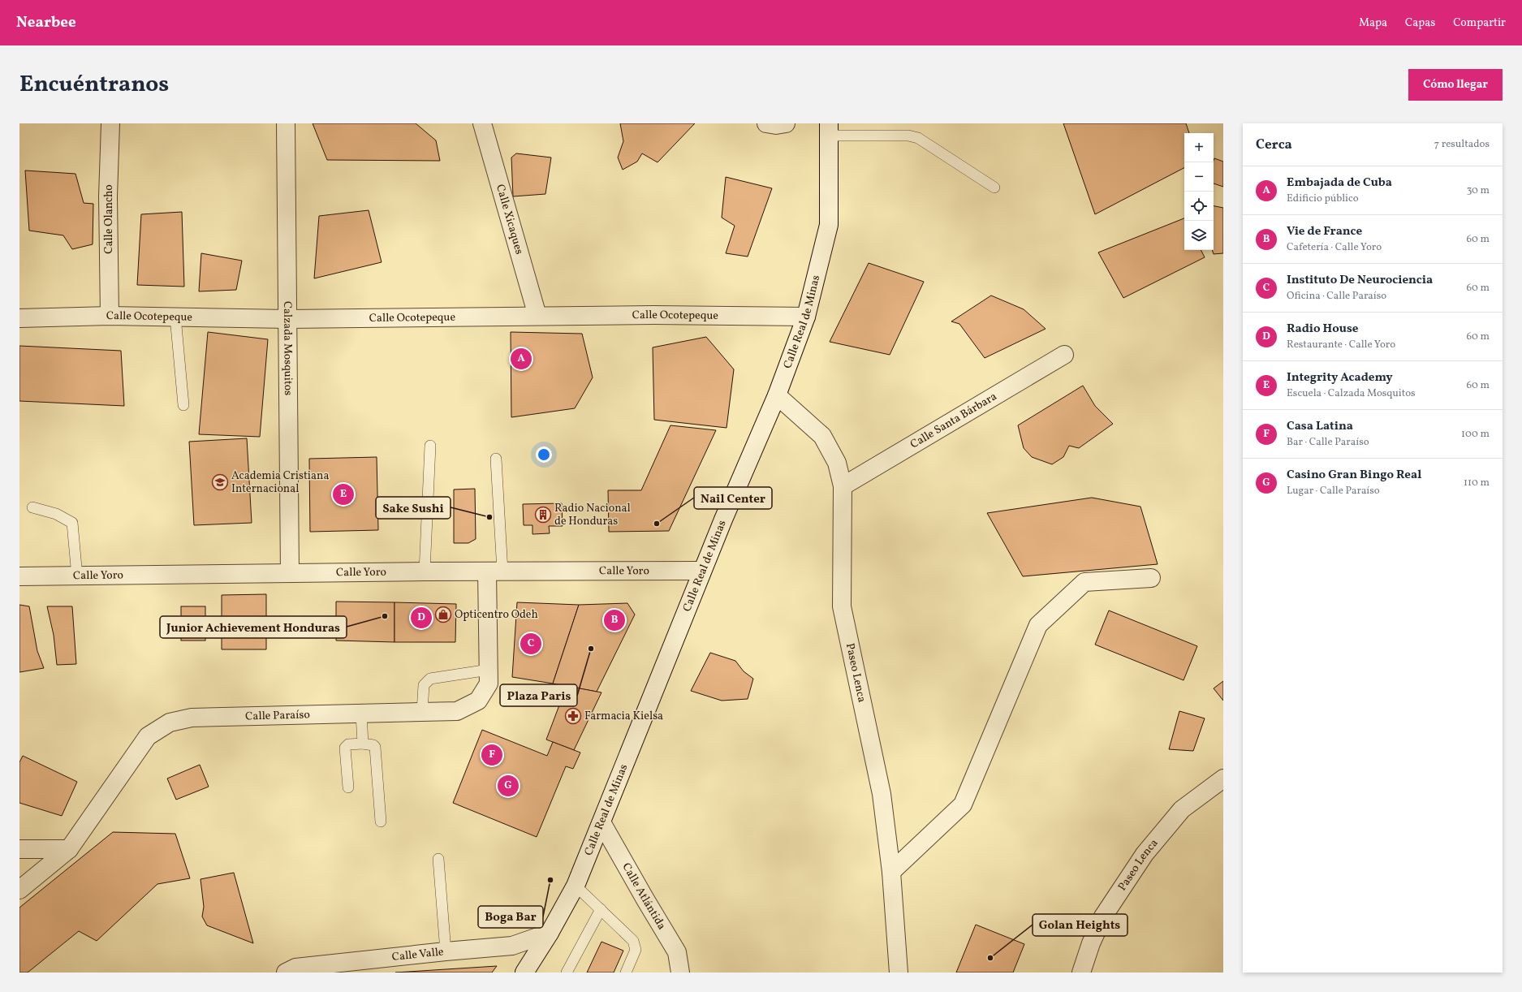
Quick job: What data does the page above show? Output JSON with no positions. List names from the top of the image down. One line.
{"streets":{"street":["Calle Olancho","Calle Xicaques","Calle Ocotepeque","Calle Real de Minas","Calzada Mosquitos","Calle Santa Bárbara","Calle Yoro","Paseo Lenca","Calle Paraíso","Calle Atlántida","Calle Valle"]},"crossings":[["Calle Olancho","Calle Ocotepeque"],["Calle Xicaques","Calle Ocotepeque"],["Calle Ocotepeque","Calle Real de Minas"],["Calle Ocotepeque","Calzada Mosquitos"],["Calle Real de Minas","Calle Yoro"],["Calle Real de Minas","Paseo Lenca"],["Calle Real de Minas","Calle Atlántida"],["Calle Real de Minas","Calle Valle"],["Calzada Mosquitos","Calle Yoro"],["Calle Santa Bárbara","Paseo Lenca"],["Calle Yoro","Calle Paraíso"]],"places":{"school or university":["Academia Cristiana Internacional"],"building":["Radio Nacional de Honduras"],"other":["Sake Sushi","Nail Center","Junior Achievement Honduras","Plaza Paris","Boga Bar","Golan Heights"],"shop":["Opticentro Odeh"],"pharmacy":["Farmacia Kielsa"]},"page":{"header":"Nearbee","nav":["Mapa","Capas","Compartir"],"title":"Encuéntranos","buttons":"Cómo llegar","heading":["Cerca","7 resultados"],"map_buttons":["+","−"],"list":[{"mark":"A","name":"Embajada de Cuba","note":"Edificio público","value":"30 m"},{"mark":"B","name":"Vie de France","note":"Cafetería · Calle Yoro","value":"60 m"},{"mark":"C","name":"Instituto De Neurociencia","note":"Oficina · Calle Paraíso","value":"60 m"},{"mark":"D","name":"Radio House","note":"Restaurante · Calle Yoro","value":"60 m"},{"mark":"E","name":"Integrity Academy","note":"Escuela · Calzada Mosquitos","value":"60 m"},{"mark":"F","name":"Casa Latina","note":"Bar · Calle Paraíso","value":"100 m"},{"mark":"G","name":"Casino Gran Bingo Real","note":"Lugar · Calle Paraíso","value":"110 m"}],"pins":["A","E","D","B","C","F","G"]}}
